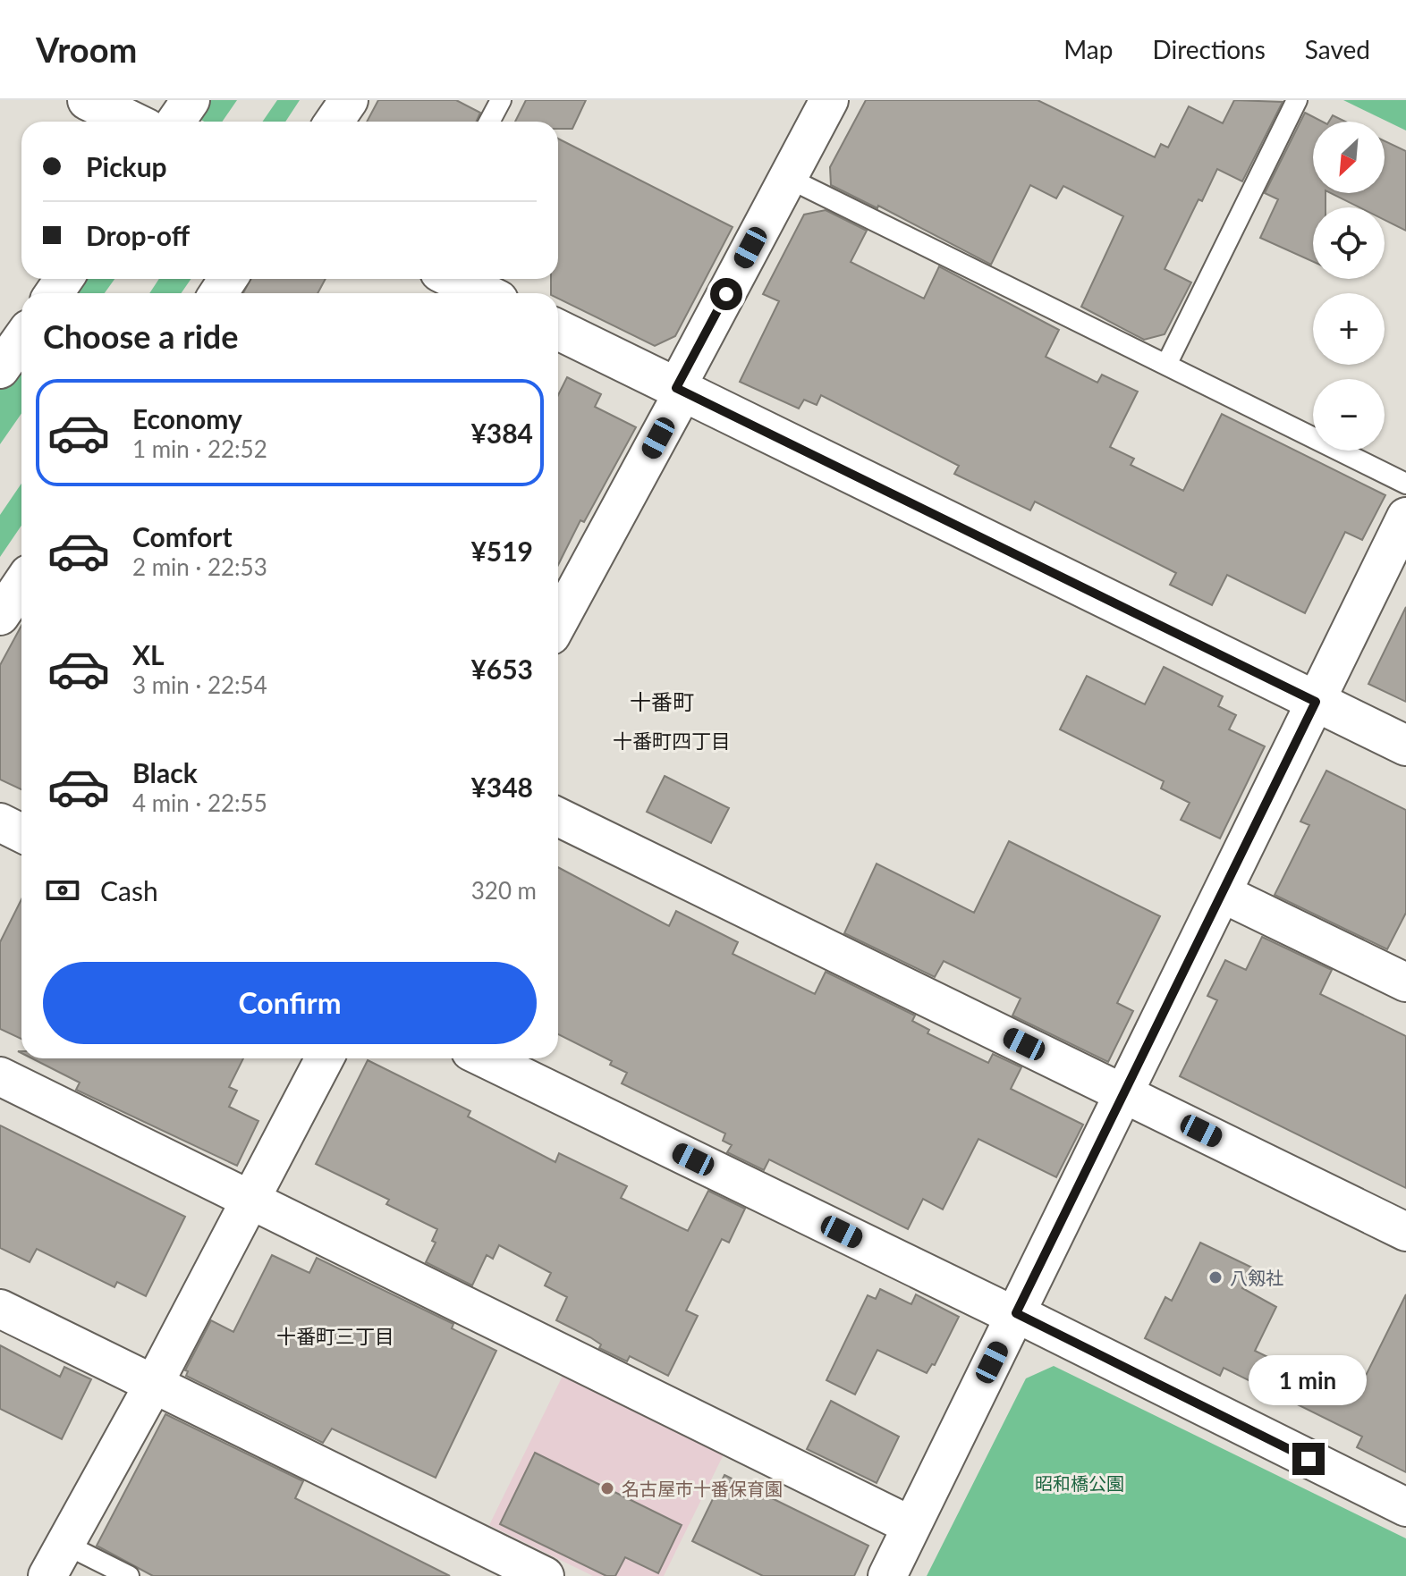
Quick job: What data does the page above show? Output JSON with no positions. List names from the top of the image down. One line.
{"districts":["十番町","十番町四丁目","十番町三丁目"],"parks":["昭和橋公園"],"places":["八剱社","名古屋市十番保育園"],"north":"bottom left","page":{"header":"Vroom","nav":["Map","Directions","Saved"],"map_buttons":["+","−"],"banner":["Pickup","Drop-off"],"heading":"Choose a ride","list":[{"name":"Economy","note":"1 min · 22:52","value":"¥384"},{"name":"Comfort","note":"2 min · 22:53","value":"¥519"},{"name":"XL","note":"3 min · 22:54","value":"¥653"},{"name":"Black","note":"4 min · 22:55","value":"¥348"}],"pay":["Cash","320 m"],"buttons":"Confirm","bubble":"1 min"}}
